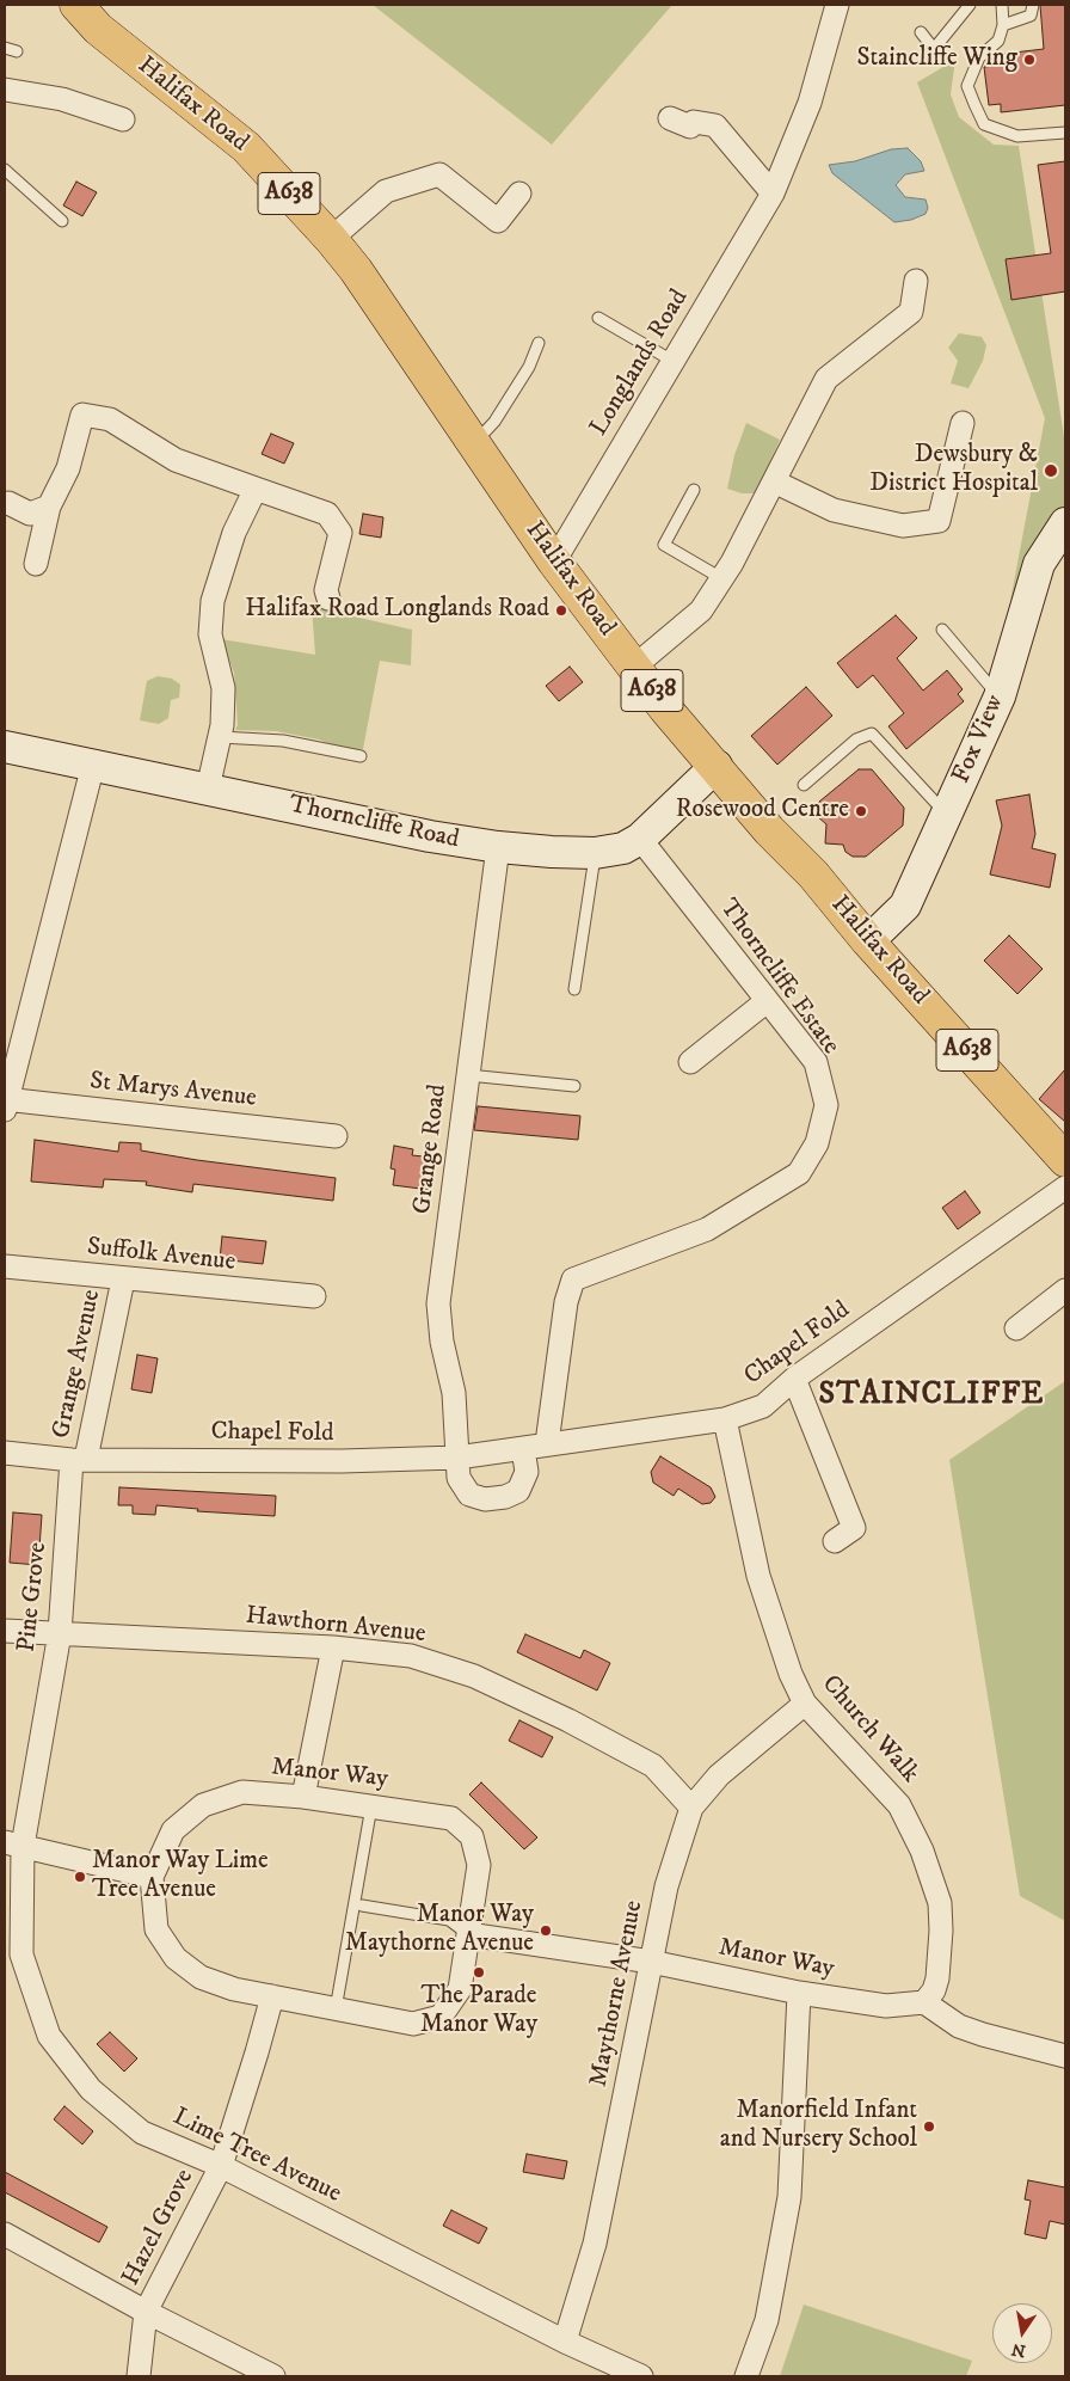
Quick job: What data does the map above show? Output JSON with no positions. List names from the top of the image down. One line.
{"streets":{"main road":["Halifax Road","A638"],"street":["Longlands Road","Fox View","Thorncliffe Road","Thorncliffe Estate","St Marys Avenue","Grange Road","Suffolk Avenue","Chapel Fold","Grange Avenue","Pine Grove","Hawthorn Avenue","Church Walk","Manor Way","Maythorne Avenue","Lime Tree Avenue","Hazel Grove"]},"crossings":[["Halifax Road","Longlands Road"],["Halifax Road","Fox View"],["Halifax Road","Thorncliffe Road"],["Thorncliffe Road","Thorncliffe Estate"],["Thorncliffe Road","Grange Road"],["Thorncliffe Estate","Chapel Fold"],["Grange Road","Chapel Fold"],["Suffolk Avenue","Grange Avenue"],["Chapel Fold","Grange Avenue"],["Chapel Fold","Pine Grove"],["Chapel Fold","Church Walk"],["Grange Avenue","Pine Grove"],["Pine Grove","Hawthorn Avenue"],["Pine Grove","Lime Tree Avenue"],["Hawthorn Avenue","Maythorne Avenue"],["Church Walk","Manor Way"],["Church Walk","Maythorne Avenue"],["Manor Way","Maythorne Avenue"],["Manor Way","Hazel Grove"],["Maythorne Avenue","Lime Tree Avenue"],["Lime Tree Avenue","Hazel Grove"]],"districts":["STAINCLIFFE"],"places":["Staincliffe Wing","Dewsbury & District Hospital","Halifax Road Longlands Road","Rosewood Centre","Manor Way Lime Tree Avenue","Manor Way Maythorne Avenue","The Parade Manor Way","Manorfield Infant and Nursery School"],"north":"bottom"}
